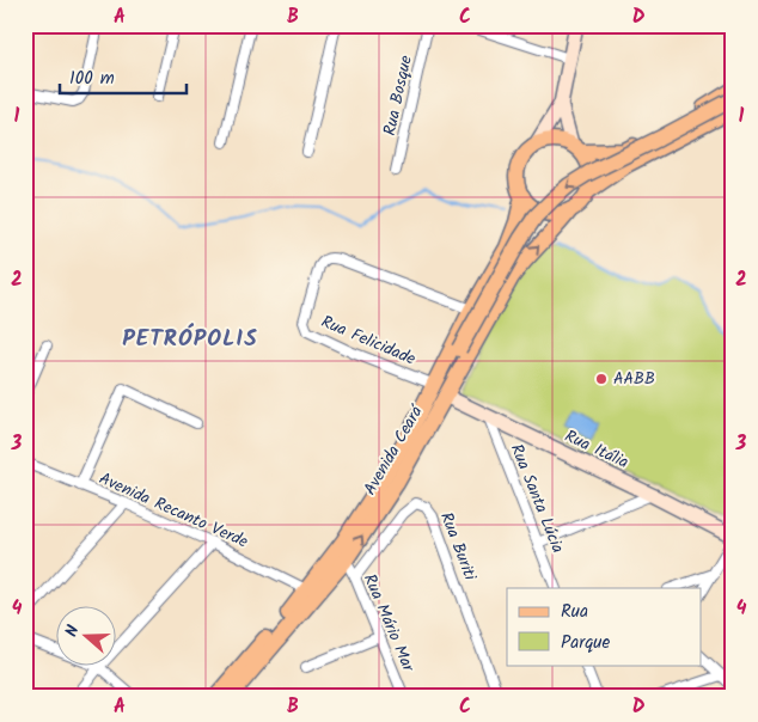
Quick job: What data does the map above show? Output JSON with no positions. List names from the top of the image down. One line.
{"streets":{"main road":["Avenida Ceará"],"street":["Rua Bosque","Rua Felicidade","Rua Itália","Rua Santa Lúcia","Avenida Recanto Verde","Rua Buriti","Rua Mário Mar"]},"crossings":[["Rua Felicidade","Avenida Ceará"],["Rua Itália","Avenida Ceará"],["Rua Itália","Rua Santa Lúcia"],["Avenida Ceará","Avenida Recanto Verde"],["Avenida Ceará","Rua Mário Mar"],["Rua Buriti","Rua Mário Mar"]],"districts":["PETRÓPOLIS"],"places":["AABB"],"legend":["Rua","Parque"],"scale_bar":"100 m","north":"left","grid":{"columns":["A","B","C","D"],"rows":["1","2","3","4"]}}
